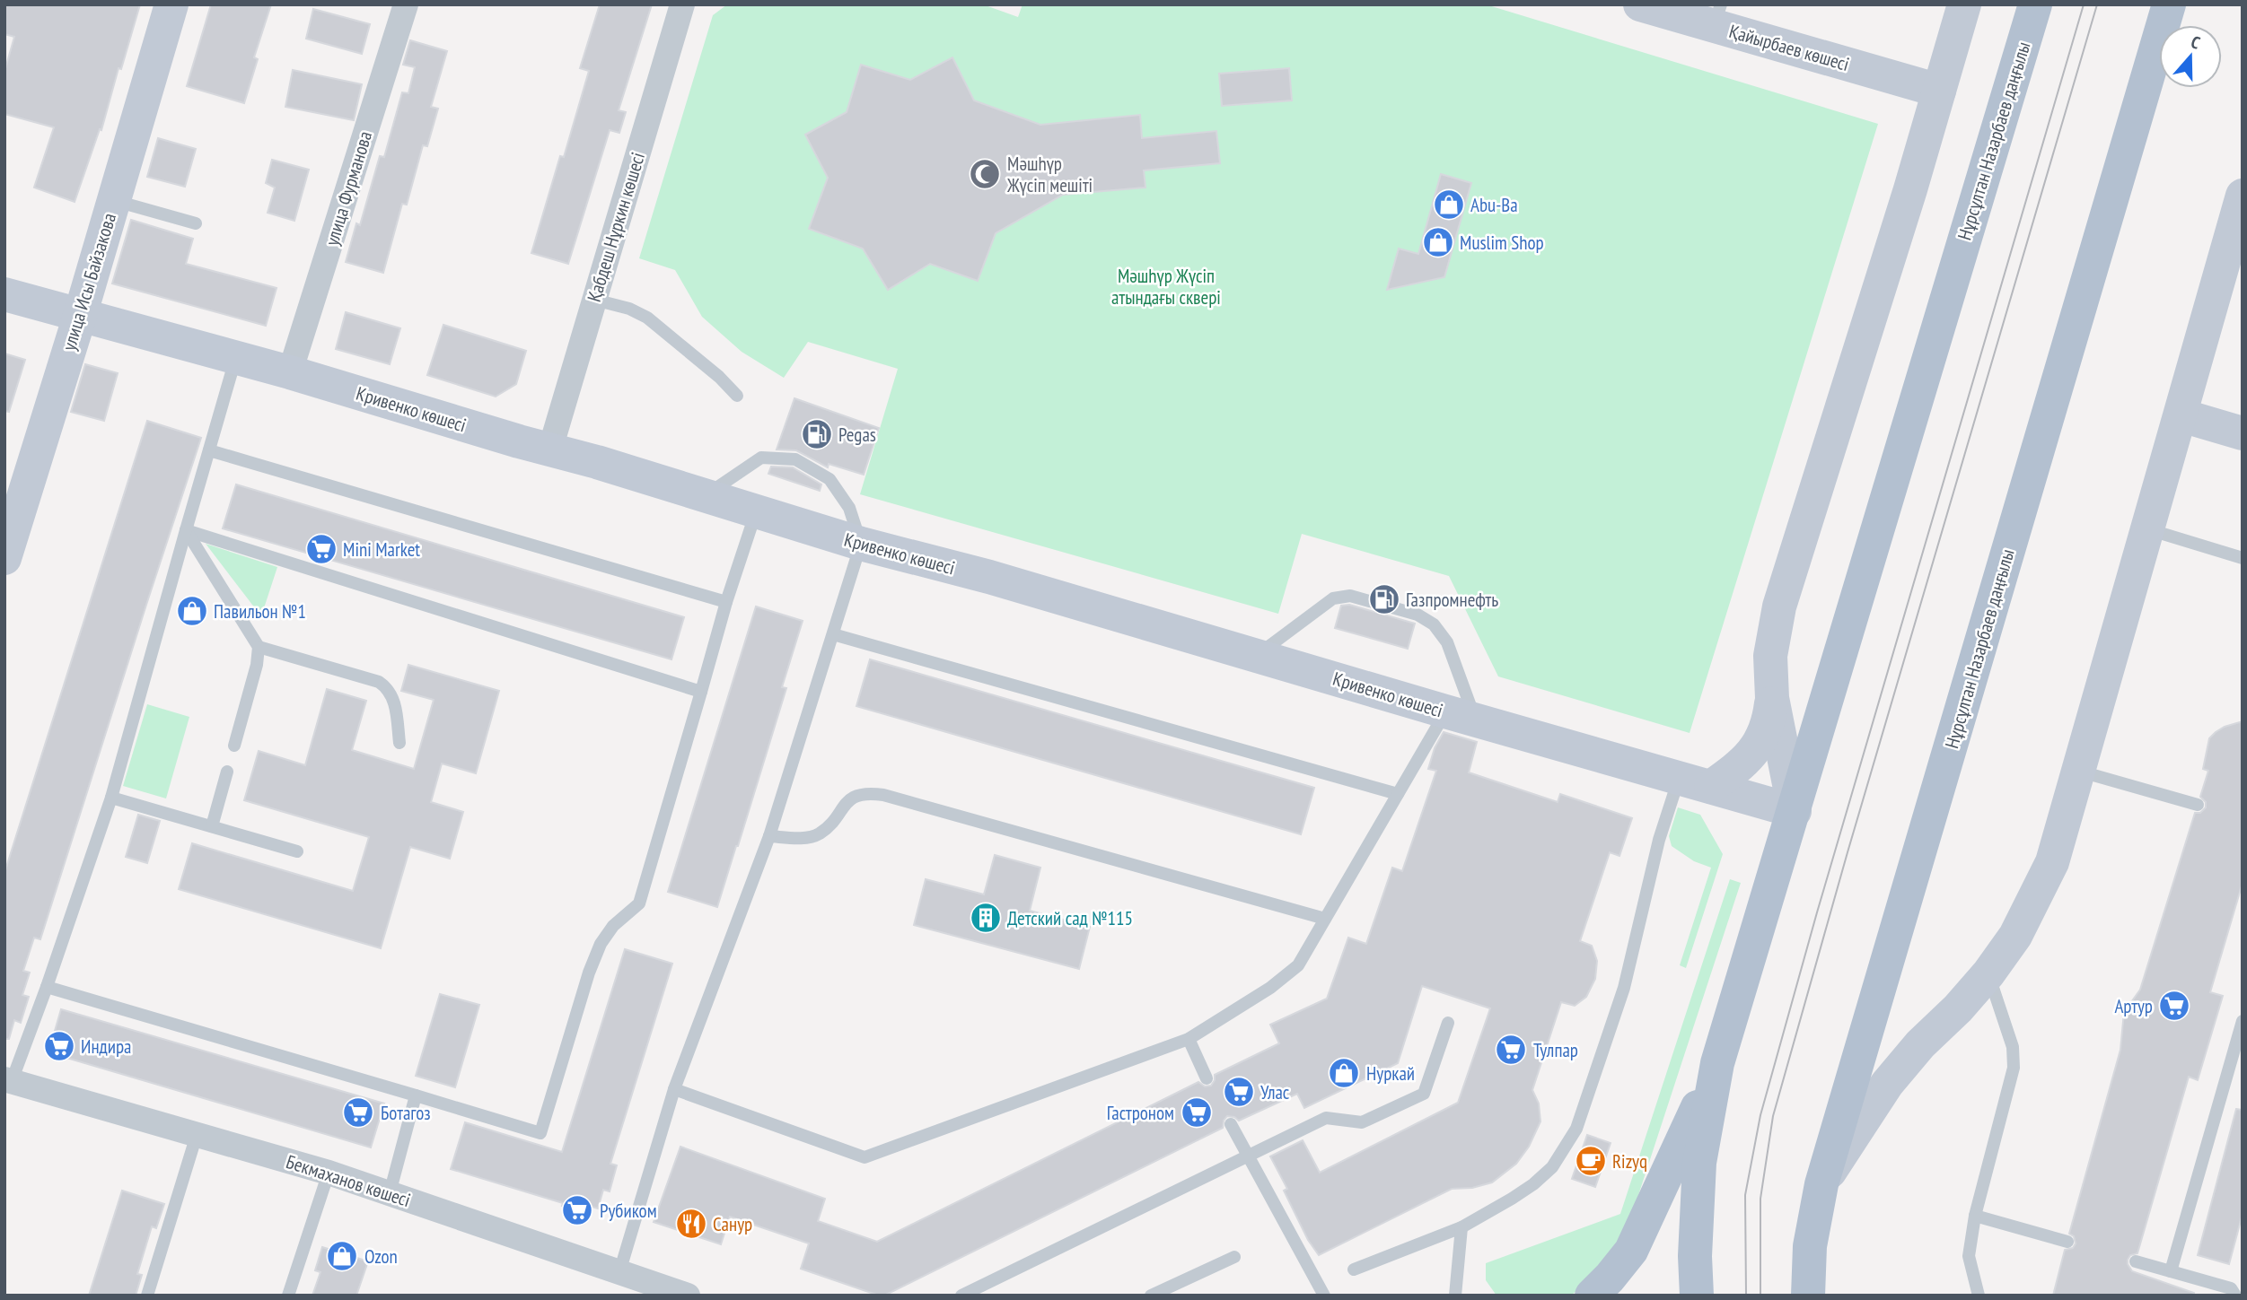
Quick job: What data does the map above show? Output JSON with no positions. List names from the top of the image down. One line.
{"streets":{"main road":["Нұрсұлтан Назарбаев даңғылы"],"street":["Қайырбаев көшесі","улица Фурманова","Қабдеш Нұркин көшесі","улица Исы Байзакова","Кривенко көшесі","Бекмаханов көшесі"]},"crossings":[["Нұрсұлтан Назарбаев даңғылы","Кривенко көшесі"],["улица Фурманова","Кривенко көшесі"],["Қабдеш Нұркин көшесі","Кривенко көшесі"],["улица Исы Байзакова","Кривенко көшесі"]],"parks":["Мәшһүр Жүсіп атындағы сквері"],"places":{"mosque":["Мәшһүр Жүсіп мешіті"],"shop":["Abu-Ba","Muslim Shop","Павильон №1","Нуркай","Ozon"],"fuel station":["Pegas","Газпромнефть"],"supermarket":["Mini Market","Артур","Индира","Тулпар","Улас","Ботагоз","Гастроном","Рубиком"],"building":["Детский сад №115"],"cafe":["Rizyq"],"restaurant":["Санур"]},"north":"top"}
